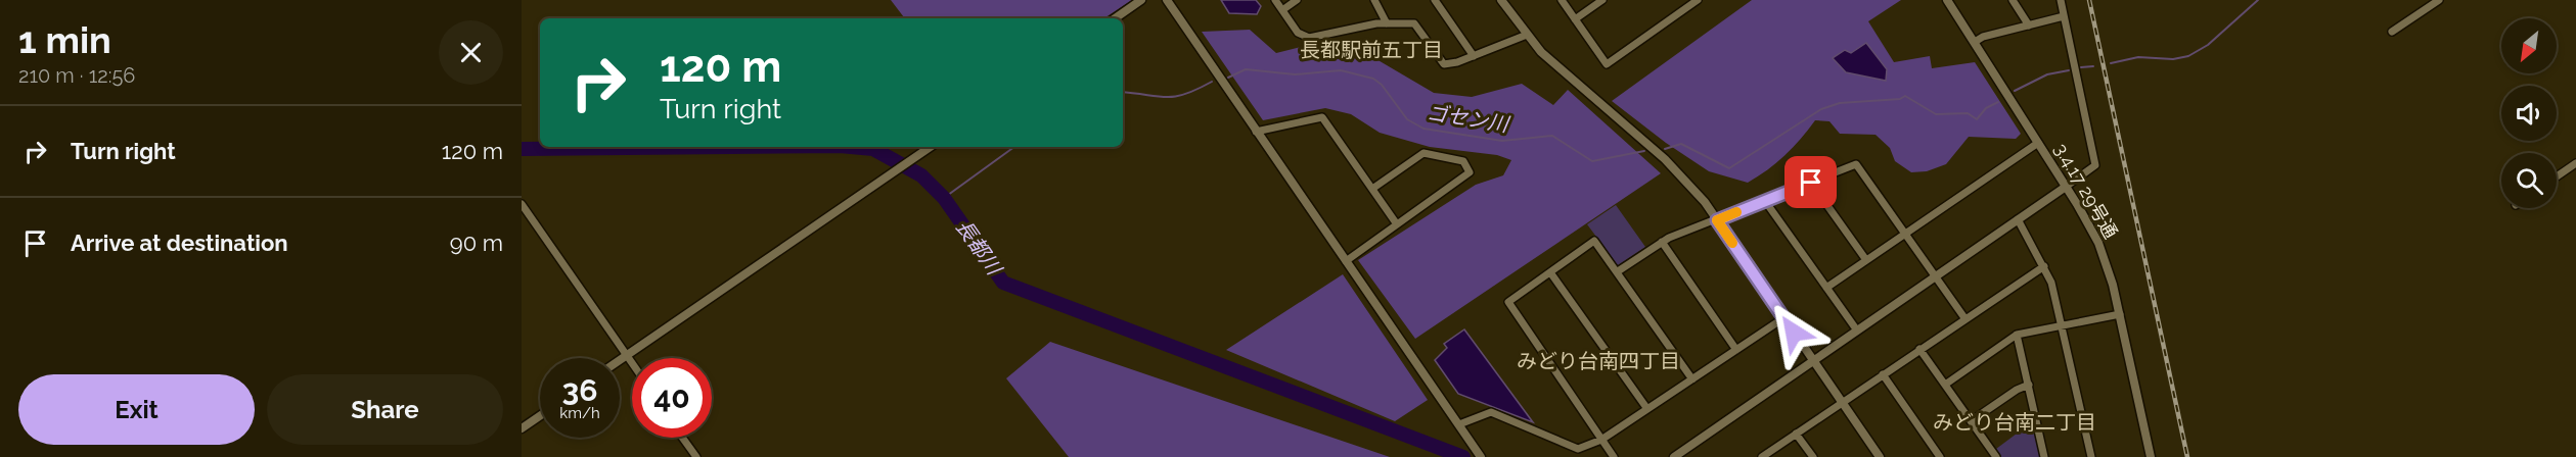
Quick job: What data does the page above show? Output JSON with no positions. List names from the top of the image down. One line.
{"streets":{"street":["3.4.17 29号通"]},"districts":["長都駅前五丁目","みどり台南四丁目","みどり台南二丁目"],"water":["ゴセン川","長都川"],"north":"bottom left","page":{"heading":["1 min","210 m · 12:56"],"turn":["120 m","Turn right"],"list":[{"name":"Turn right","value":"120 m"},{"name":"Arrive at destination","value":"90 m"}],"speed":"36 km/h","limit":"40","buttons":["Exit","Share"]}}
